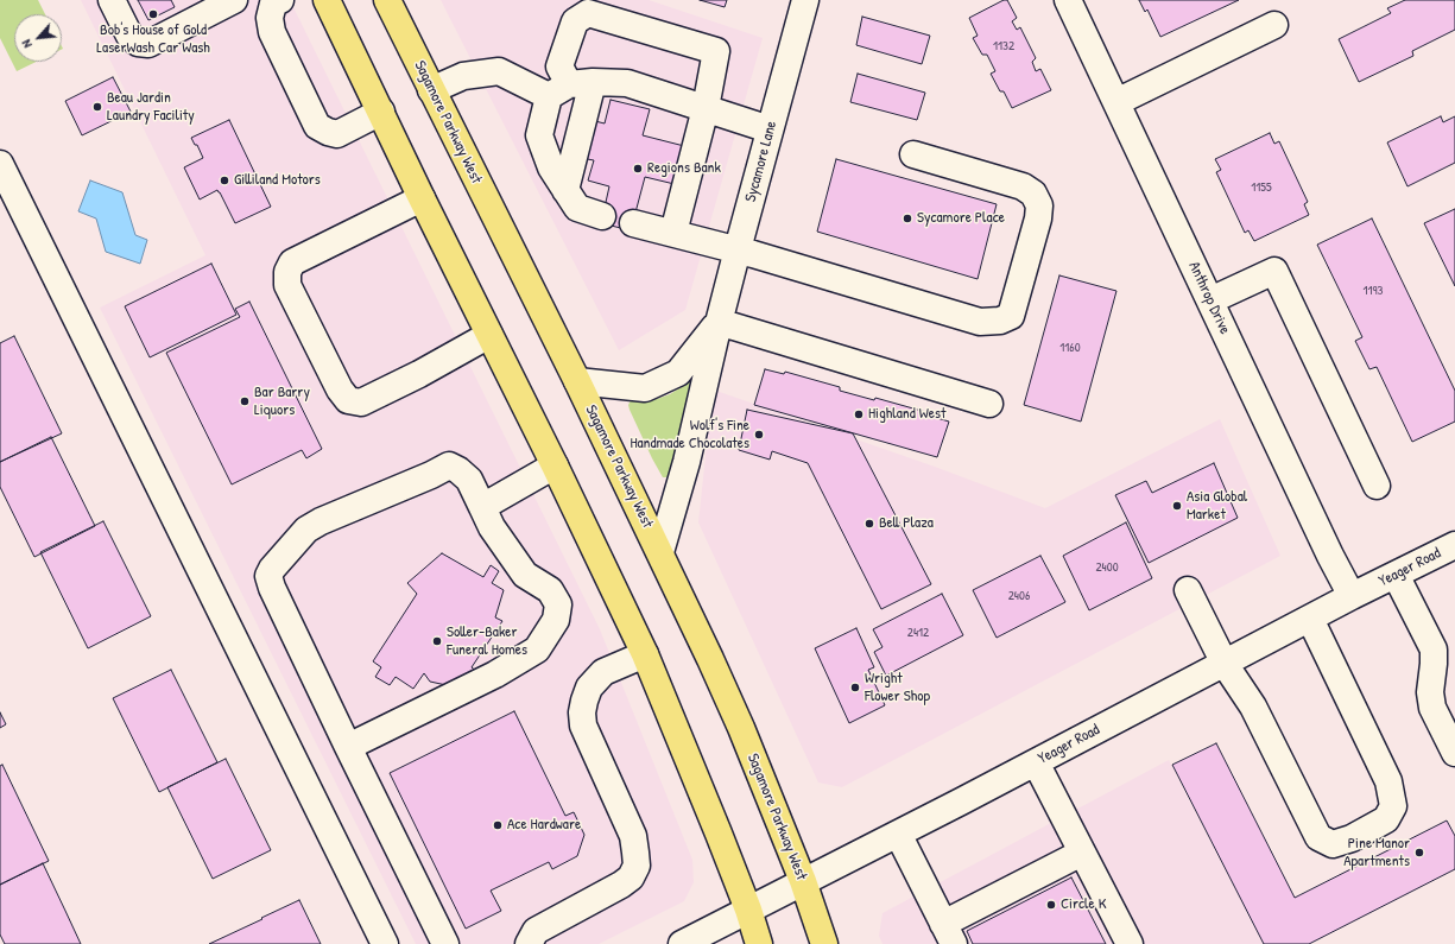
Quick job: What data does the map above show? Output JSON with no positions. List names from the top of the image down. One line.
{"streets":{"highway":["Sagamore Parkway West"],"street":["Sycamore Lane","Anthrop Drive","Yeager Road"]},"crossings":[["Sagamore Parkway West","Sycamore Lane"],["Sagamore Parkway West","Yeager Road"],["Anthrop Drive","Yeager Road"]],"places":["Bob's House of Gold LaserWash Car Wash","Beau Jardin Laundry Facility","Regions Bank","Gilliland Motors","Sycamore Place","Bar Barry Liquors","Highland West","Wolf's Fine Handmade Chocolates","Asia Global Market","Bell Plaza","Soller-Baker Funeral Homes","Wright Flower Shop","Ace Hardware","Pine Manor Apartments","Circle K"],"house_numbers":["1132","1155","1193","1160","2400","2406","2412"],"north":"bottom left"}
